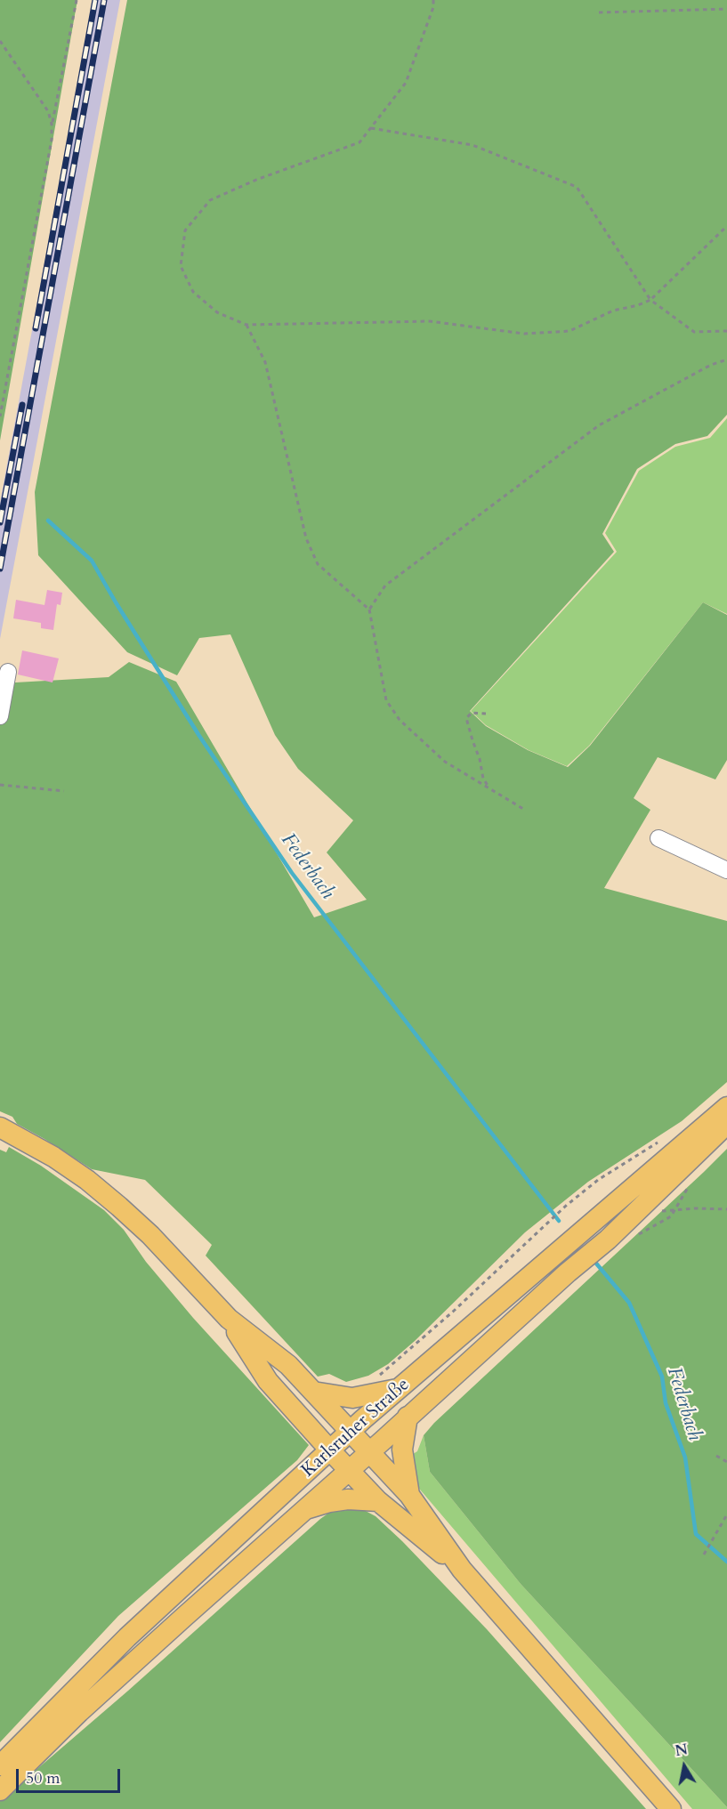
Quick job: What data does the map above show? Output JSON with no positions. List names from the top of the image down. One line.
{"streets":{"main road":["Karlsruher Straße"]},"water":["Federbach"],"scale_bar":"50 m","north":"top"}
